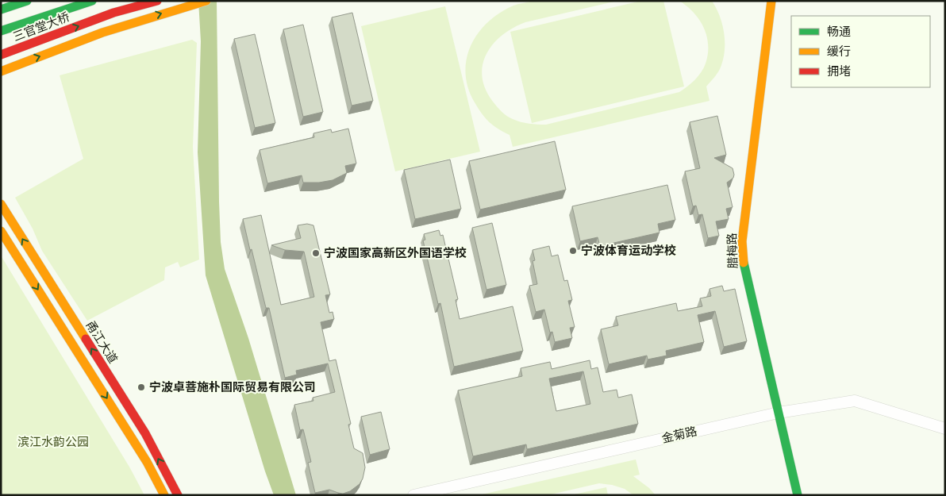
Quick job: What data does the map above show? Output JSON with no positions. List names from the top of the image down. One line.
{"streets":{"main road":["三官堂大桥","腊梅路","甬江大道"],"street":["金菊路"]},"crossings":[["腊梅路","金菊路"]],"parks":["滨江水韵公园"],"places":["宁波体育运动学校","宁波国家高新区外国语学校","宁波卓菩施朴国际贸易有限公司"],"legend":["畅通","缓行","拥堵"]}
